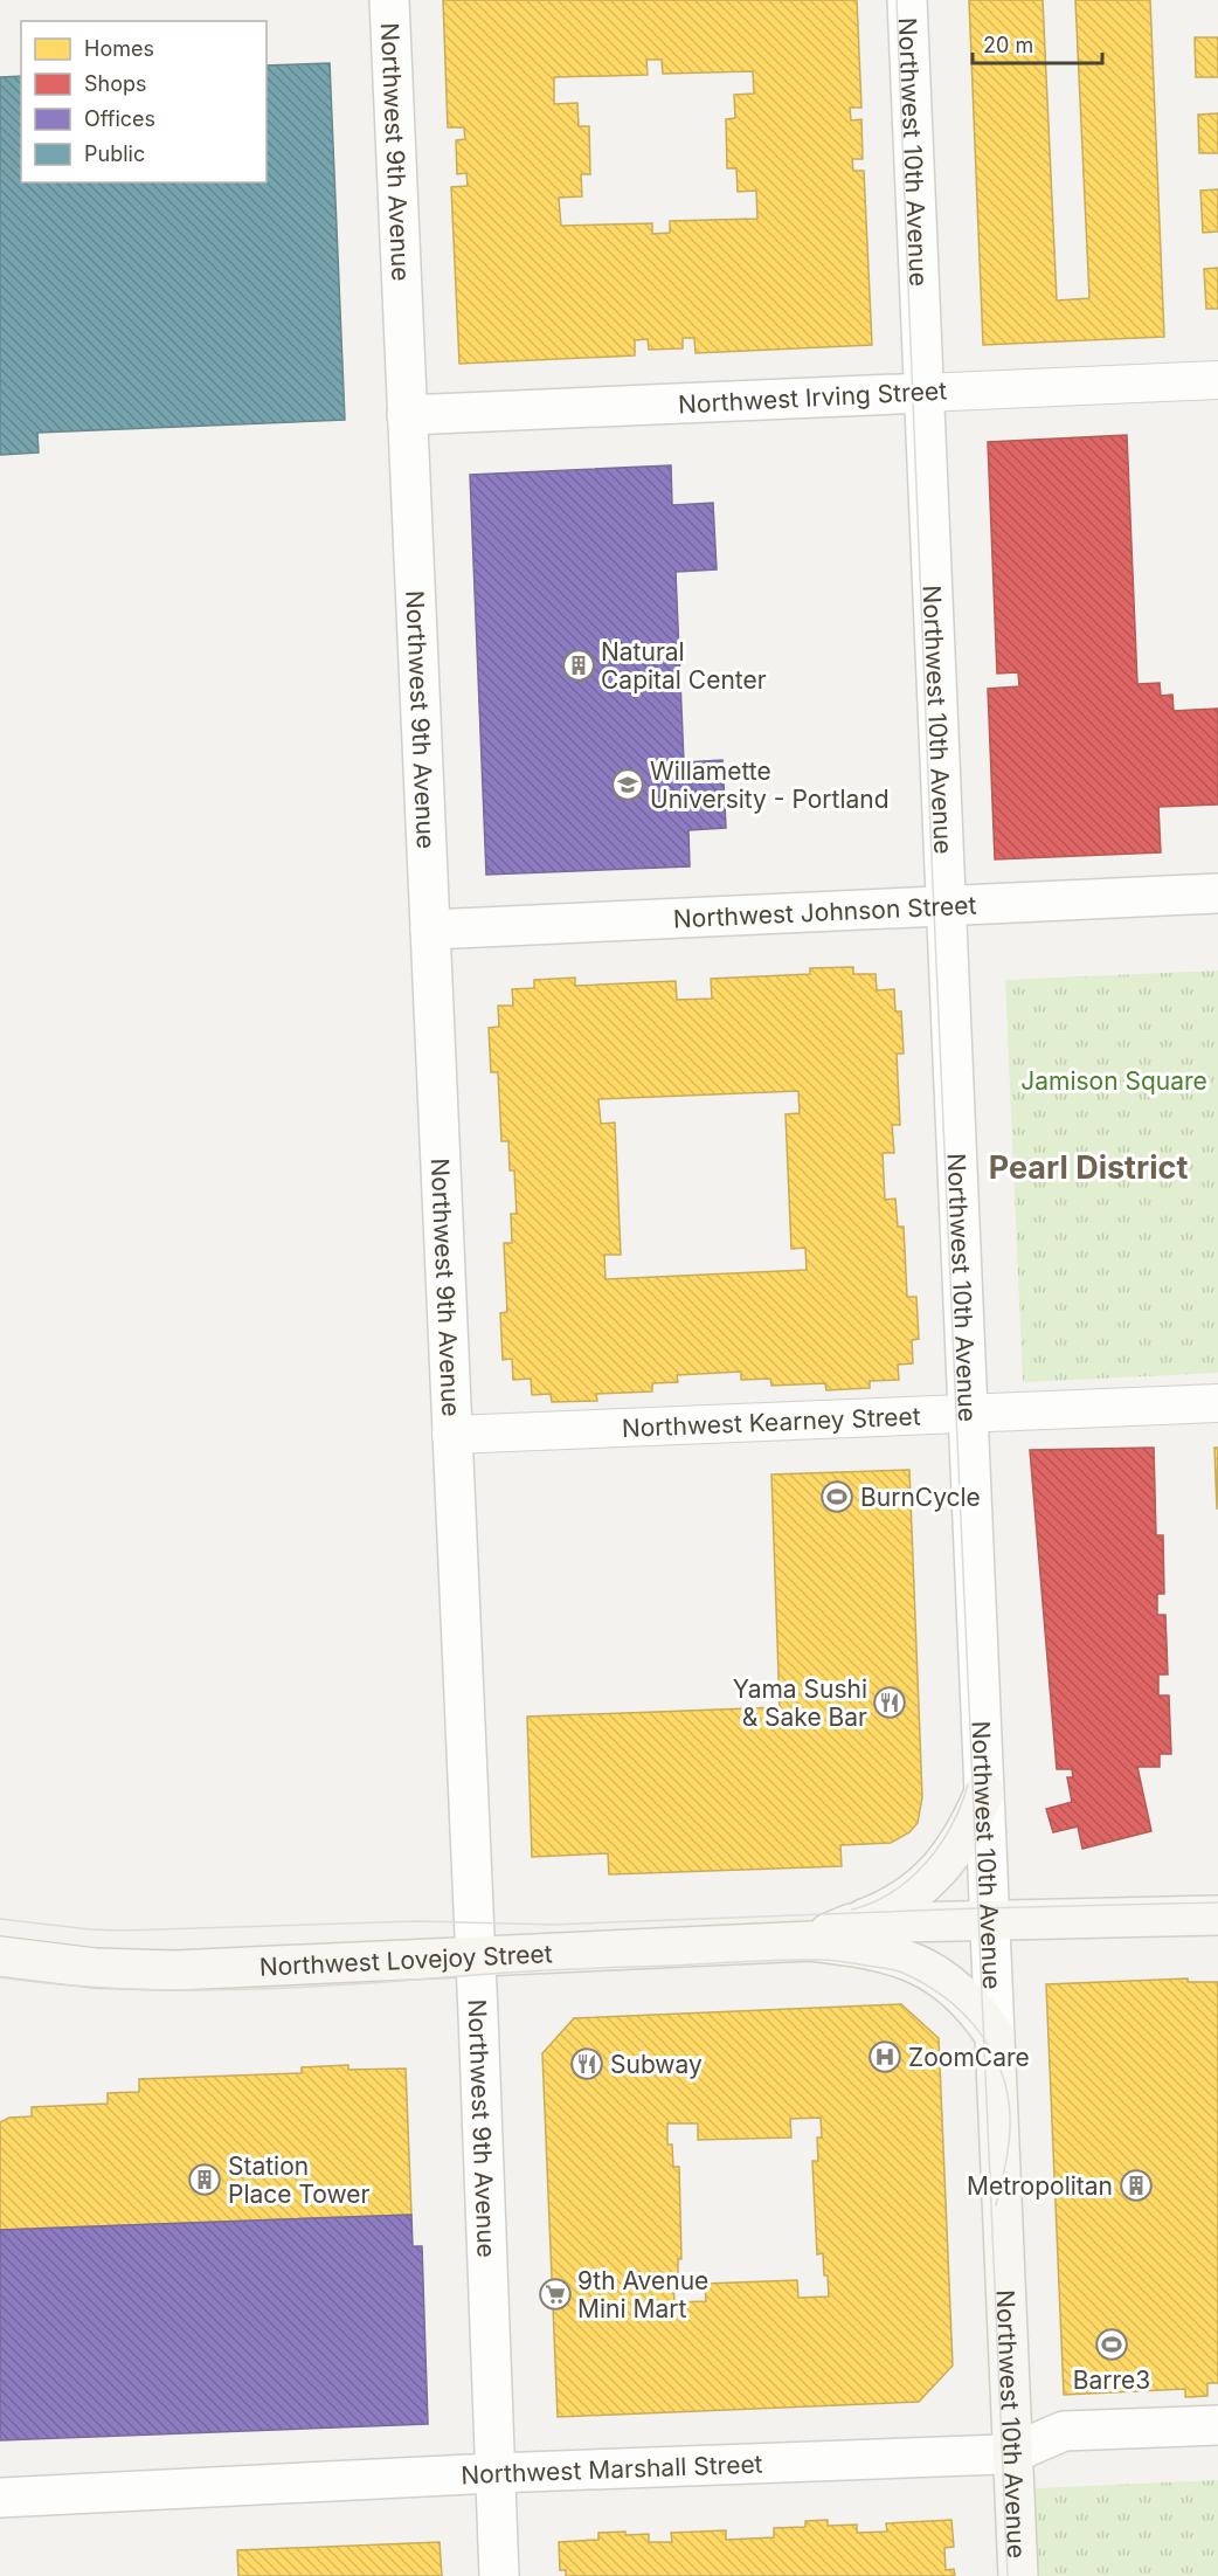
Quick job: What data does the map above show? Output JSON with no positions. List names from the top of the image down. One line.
{"streets":{"main road":["Northwest 10th Avenue","Northwest Lovejoy Street"],"street":["Northwest 9th Avenue","Northwest Irving Street","Northwest Johnson Street","Northwest Kearney Street","Northwest Marshall Street"]},"crossings":[["Northwest 9th Avenue","Northwest Irving Street"],["Northwest 9th Avenue","Northwest Johnson Street"],["Northwest 9th Avenue","Northwest Kearney Street"],["Northwest 9th Avenue","Northwest Lovejoy Street"],["Northwest 9th Avenue","Northwest Marshall Street"],["Northwest 10th Avenue","Northwest Irving Street"],["Northwest 10th Avenue","Northwest Johnson Street"],["Northwest 10th Avenue","Northwest Kearney Street"],["Northwest 10th Avenue","Northwest Lovejoy Street"],["Northwest 10th Avenue","Northwest Marshall Street"]],"districts":["Pearl District"],"parks":["Jamison Square"],"places":{"building":["Natural Capital Center","Station Place Tower","Metropolitan"],"school or university":["Willamette University - Portland"],"sports":["BurnCycle","Barre3"],"restaurant":["Yama Sushi & Sake Bar","Subway"],"hospital":["ZoomCare"],"supermarket":["9th Avenue Mini Mart"]},"legend":["Homes","Shops","Offices","Public"],"scale_bar":"20 m"}
